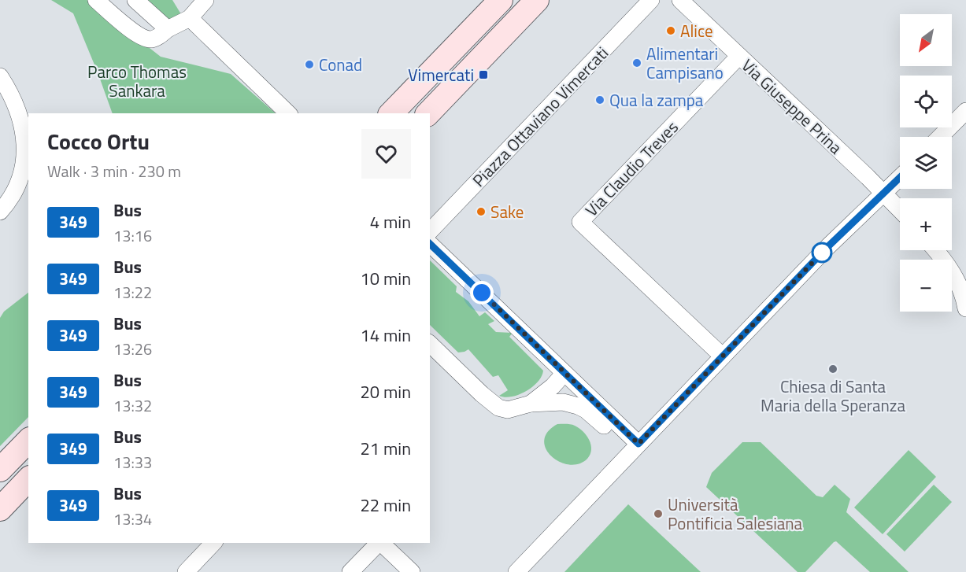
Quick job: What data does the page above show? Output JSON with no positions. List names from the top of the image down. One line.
{"streets":{"street":["Via Giuseppe Prina","Piazza Ottaviano Vimercati","Via Claudio Treves"]},"crossings":[["Via Giuseppe Prina","Via Claudio Treves"]],"parks":["Parco Thomas Sankara"],"places":{"other":["Alice","Alimentari Campisano","Conad","Qua la zampa","Sake","Chiesa di Santa Maria della Speranza","Università Pontificia Salesiana"],"transit":["Vimercati"]},"lines":["bus line 349"],"north":"bottom left","page":{"map_buttons":["+","−"],"heading":["Cocco Ortu","Walk · 3 min · 230 m"],"list":[{"mark":"349","name":"Bus","note":"13:16","value":"4 min"},{"mark":"349","name":"Bus","note":"13:22","value":"10 min"},{"mark":"349","name":"Bus","note":"13:26","value":"14 min"},{"mark":"349","name":"Bus","note":"13:32","value":"20 min"},{"mark":"349","name":"Bus","note":"13:33","value":"21 min"},{"mark":"349","name":"Bus","note":"13:34","value":"22 min"}]}}
